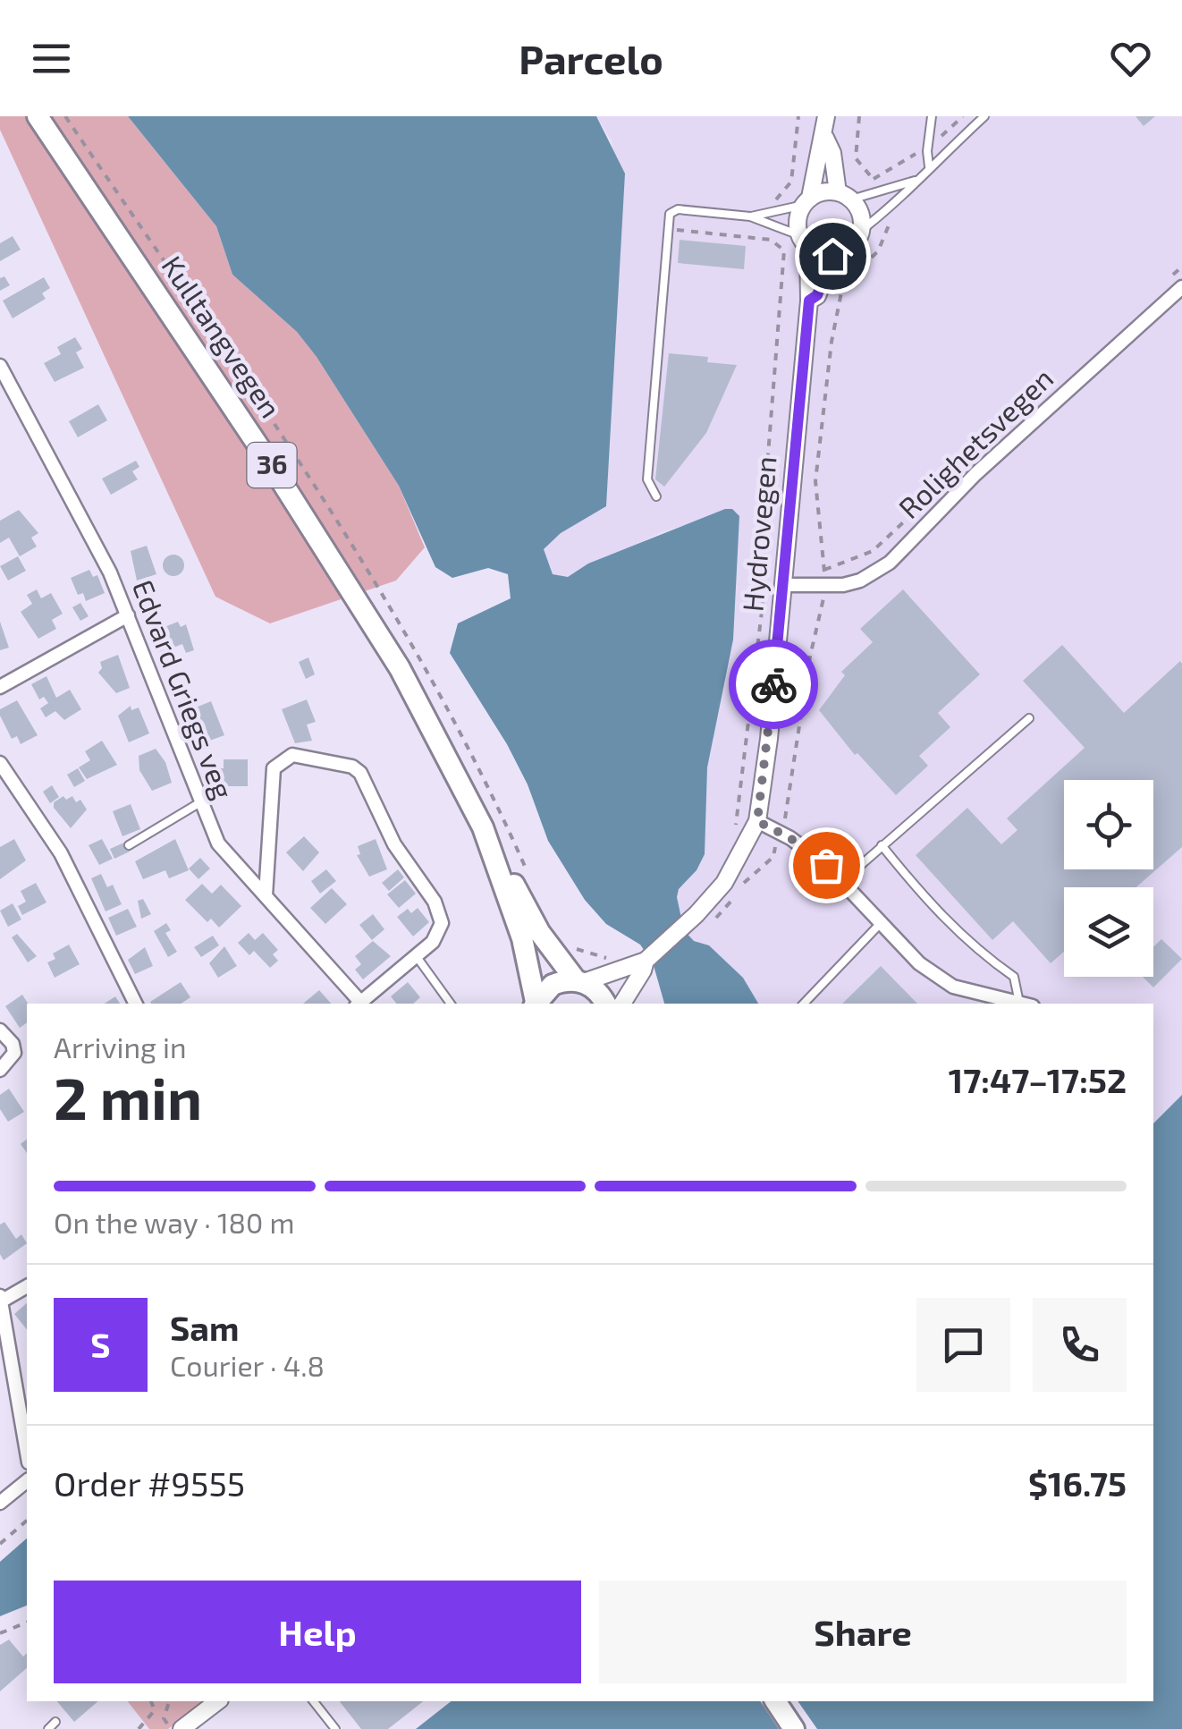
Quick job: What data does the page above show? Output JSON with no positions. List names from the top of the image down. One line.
{"streets":{"highway":["Kulltangvegen","36"],"street":["Rolighetsvegen","Hydrovegen","Edvard Griegs veg"]},"crossings":[["Kulltangvegen","36"],["Rolighetsvegen","Hydrovegen"]],"page":{"header":"Parcelo","heading":["2 min","Arriving in","17:47–17:52"],"panel":["Sam","Courier · 4.8","Order #9555","$16.75"],"bar":"On the way · 180 m","round":"S","buttons":["Help","Share"]}}
